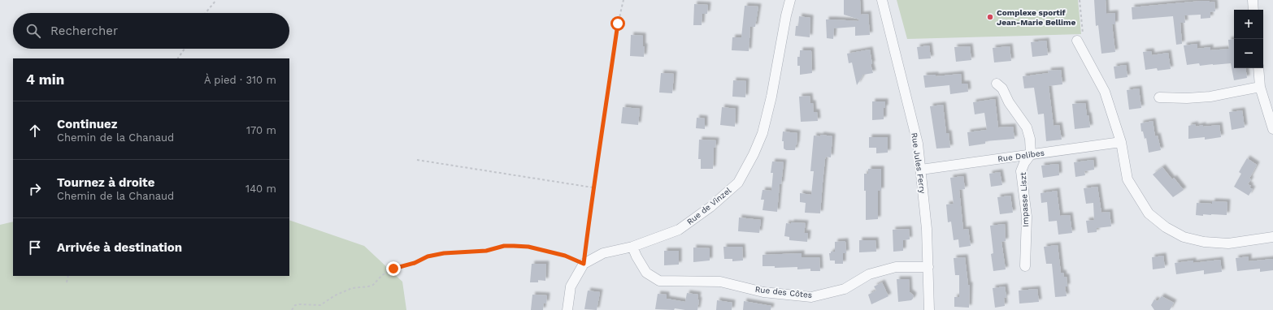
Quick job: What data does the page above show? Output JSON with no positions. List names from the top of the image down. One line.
{"streets":{"street":["Rue Delibes","Rue Jules Ferry","Impasse Liszt","Rue de Vinzel","Rue des Côtes"]},"crossings":[["Rue Delibes","Rue Jules Ferry"],["Rue Delibes","Impasse Liszt"],["Rue Jules Ferry","Rue des Côtes"],["Rue de Vinzel","Rue des Côtes"]],"places":["Complexe sportif Jean-Marie Bellime"],"page":{"map_buttons":["+","−"],"search":"Rechercher","heading":["4 min","À pied · 310 m"],"list":[["Continuez","Chemin de la Chanaud","170 m"],["Tournez à droite","Chemin de la Chanaud","140 m"],"Arrivée à destination"]}}
